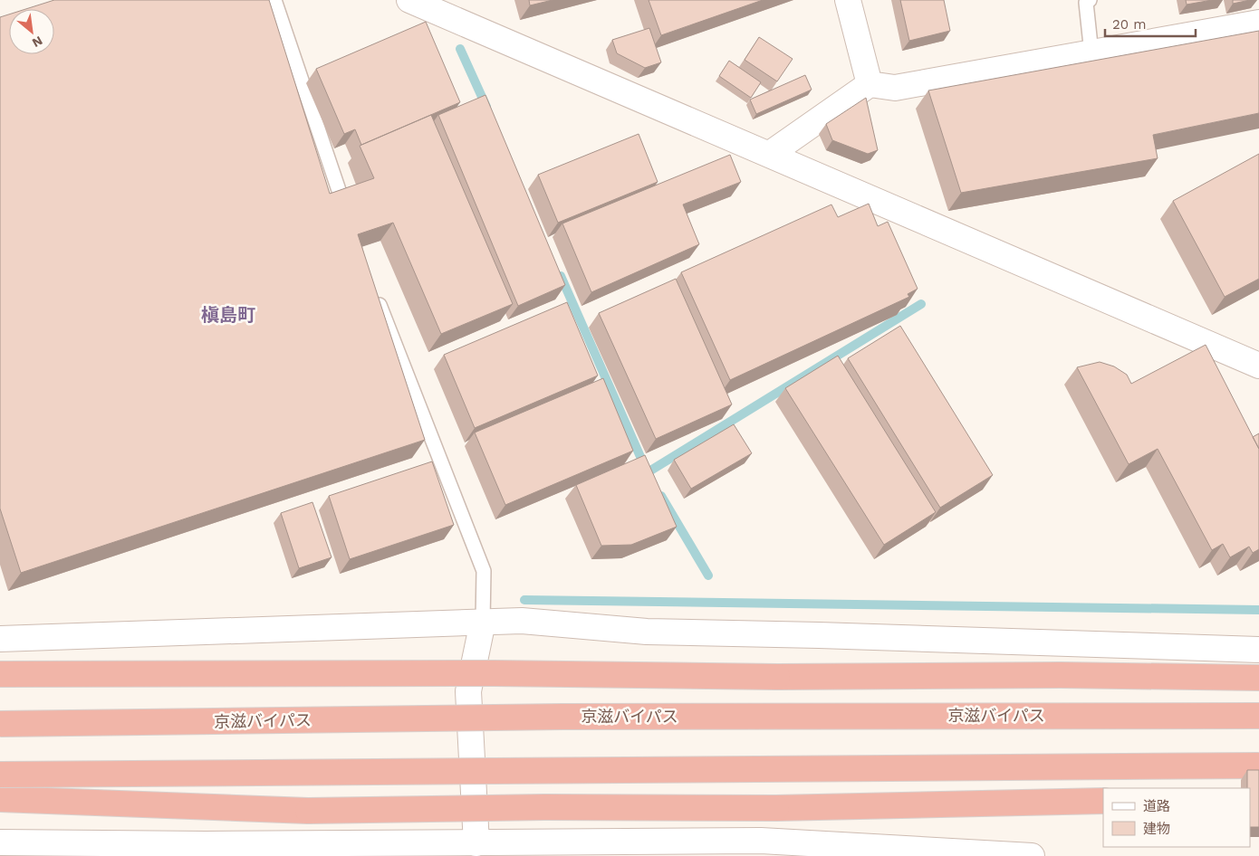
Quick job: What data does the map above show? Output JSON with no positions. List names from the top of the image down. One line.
{"streets":{"highway":["京滋バイパス"]},"districts":["槇島町"],"legend":["道路","建物"],"scale_bar":"20 m","north":"bottom right"}
